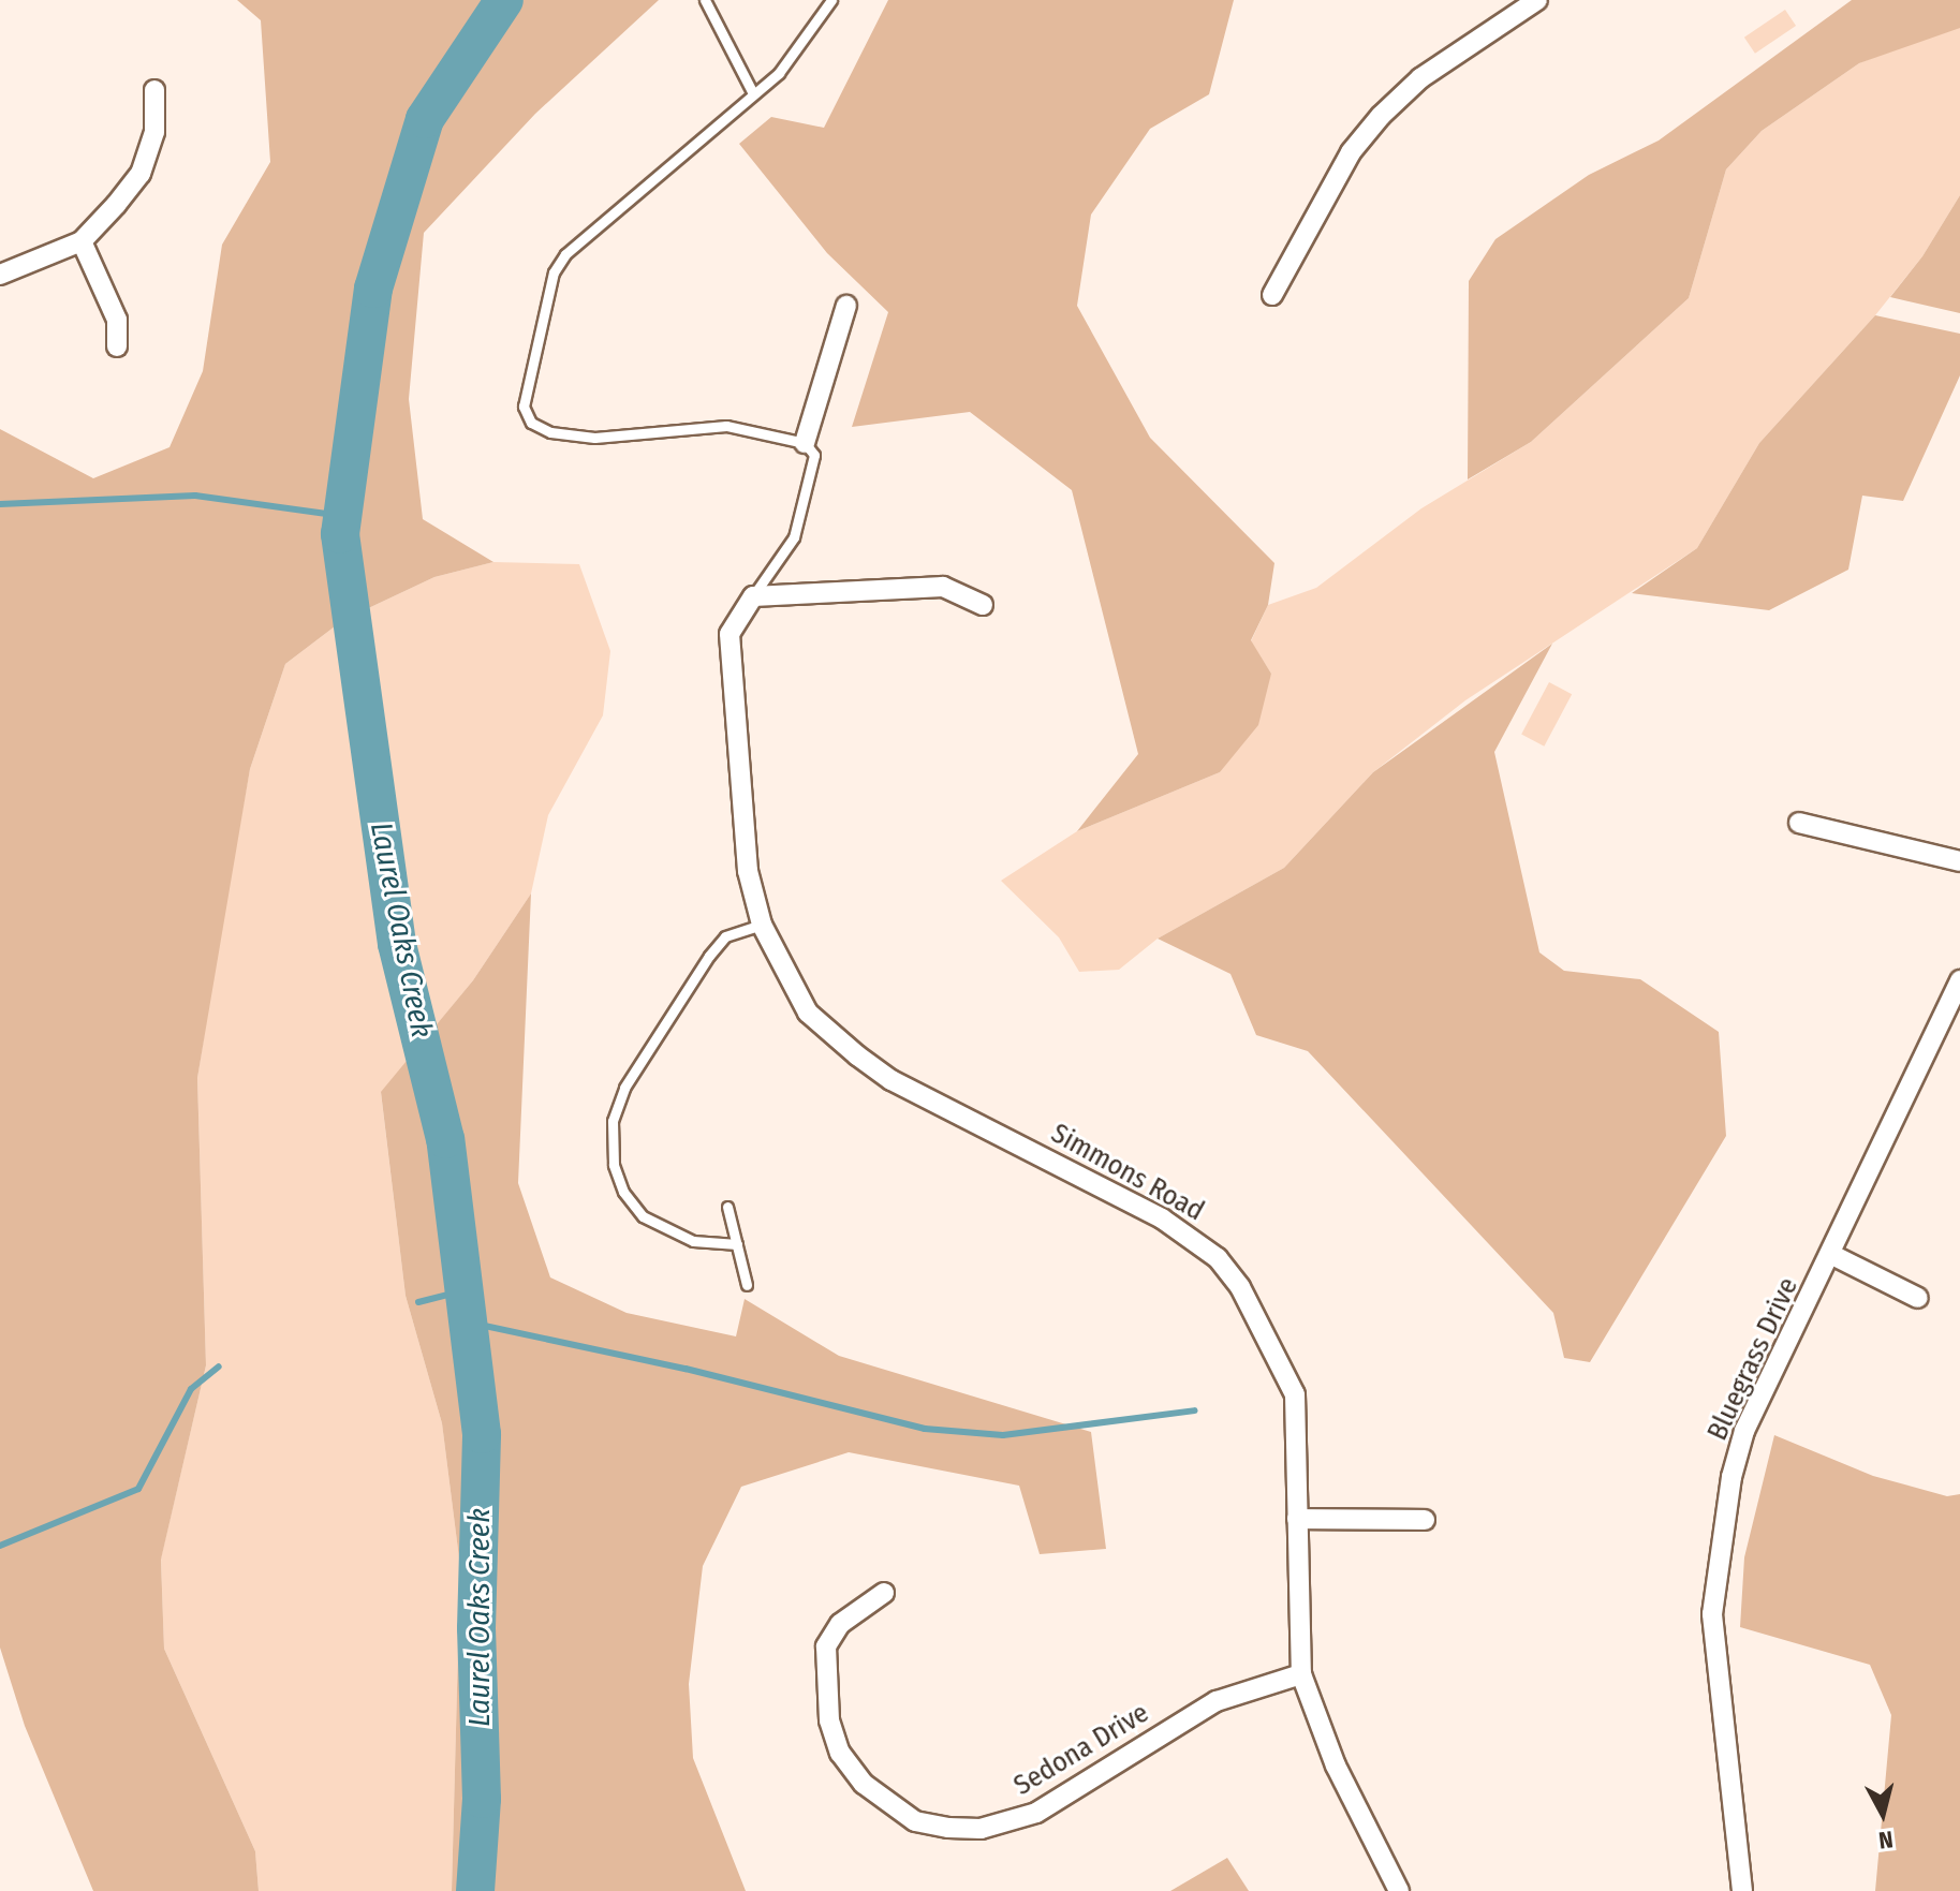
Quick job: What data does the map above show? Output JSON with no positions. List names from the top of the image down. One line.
{"streets":{"street":["Simmons Road","Bluegrass Drive","Sedona Drive"]},"crossings":[["Simmons Road","Sedona Drive"]],"water":["Laurel Oaks Creek"],"north":"bottom"}
